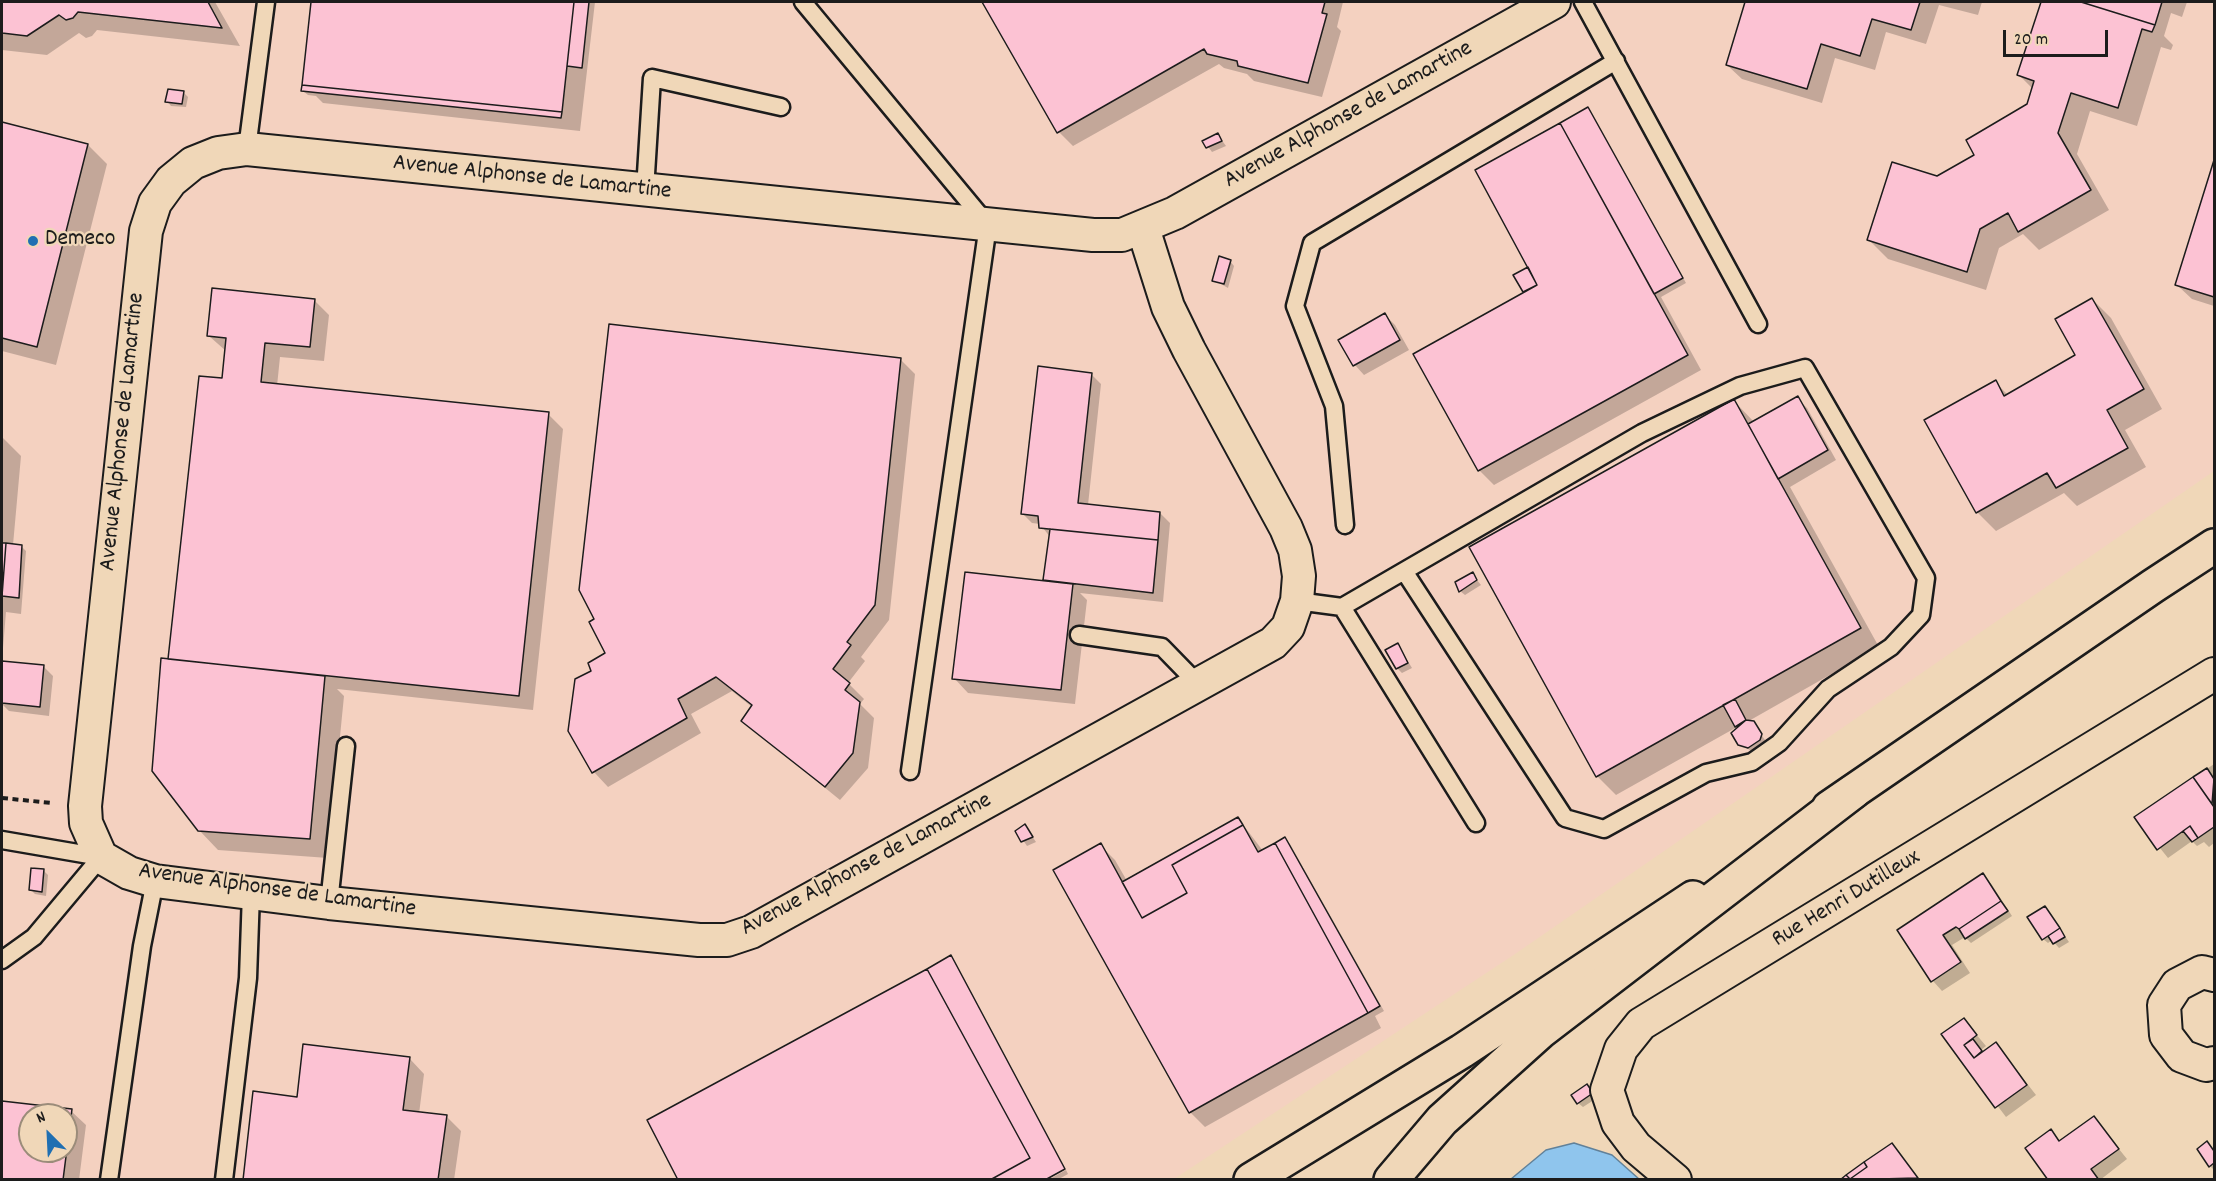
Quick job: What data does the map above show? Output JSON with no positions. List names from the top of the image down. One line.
{"streets":{"street":["Avenue Alphonse de Lamartine","Rue Henri Dutilleux"]},"places":["Demeco"],"scale_bar":"20 m","north":"top left"}
